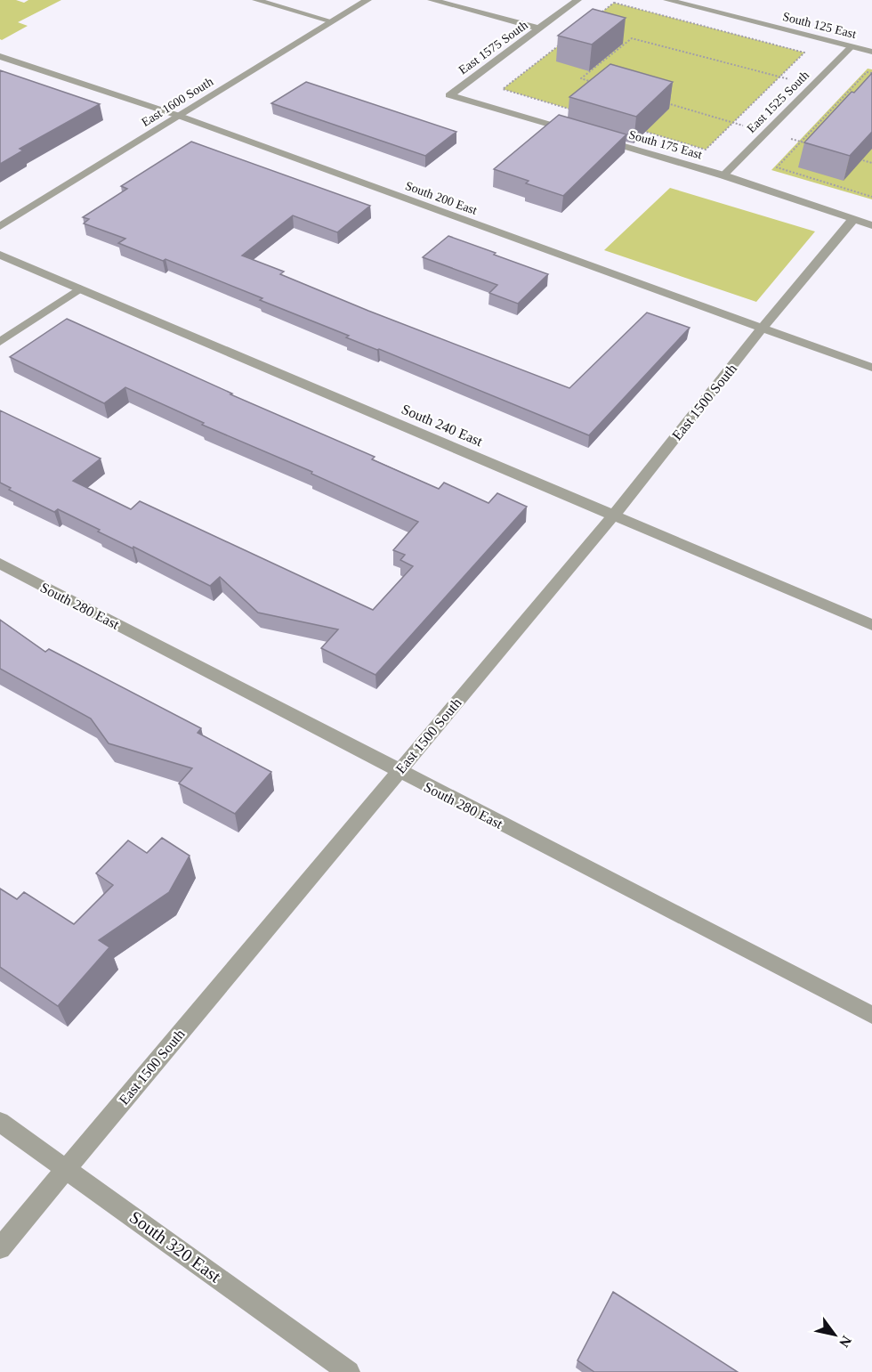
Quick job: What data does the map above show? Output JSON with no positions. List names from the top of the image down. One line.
{"streets":{"street":["South 125 East","East 1575 South","East 1600 South","South 175 East","South 200 East","East 1500 South","South 240 East","South 280 East","South 320 East"],"lane":["East 1525 South"]},"crossings":[["South 125 East","East 1525 South"],["East 1575 South","South 175 East"],["East 1600 South","South 200 East"],["East 1525 South","South 175 East"],["South 175 East","East 1500 South"],["South 200 East","East 1500 South"],["East 1500 South","South 240 East"],["East 1500 South","South 280 East"],["East 1500 South","South 320 East"]],"north":"bottom right"}
